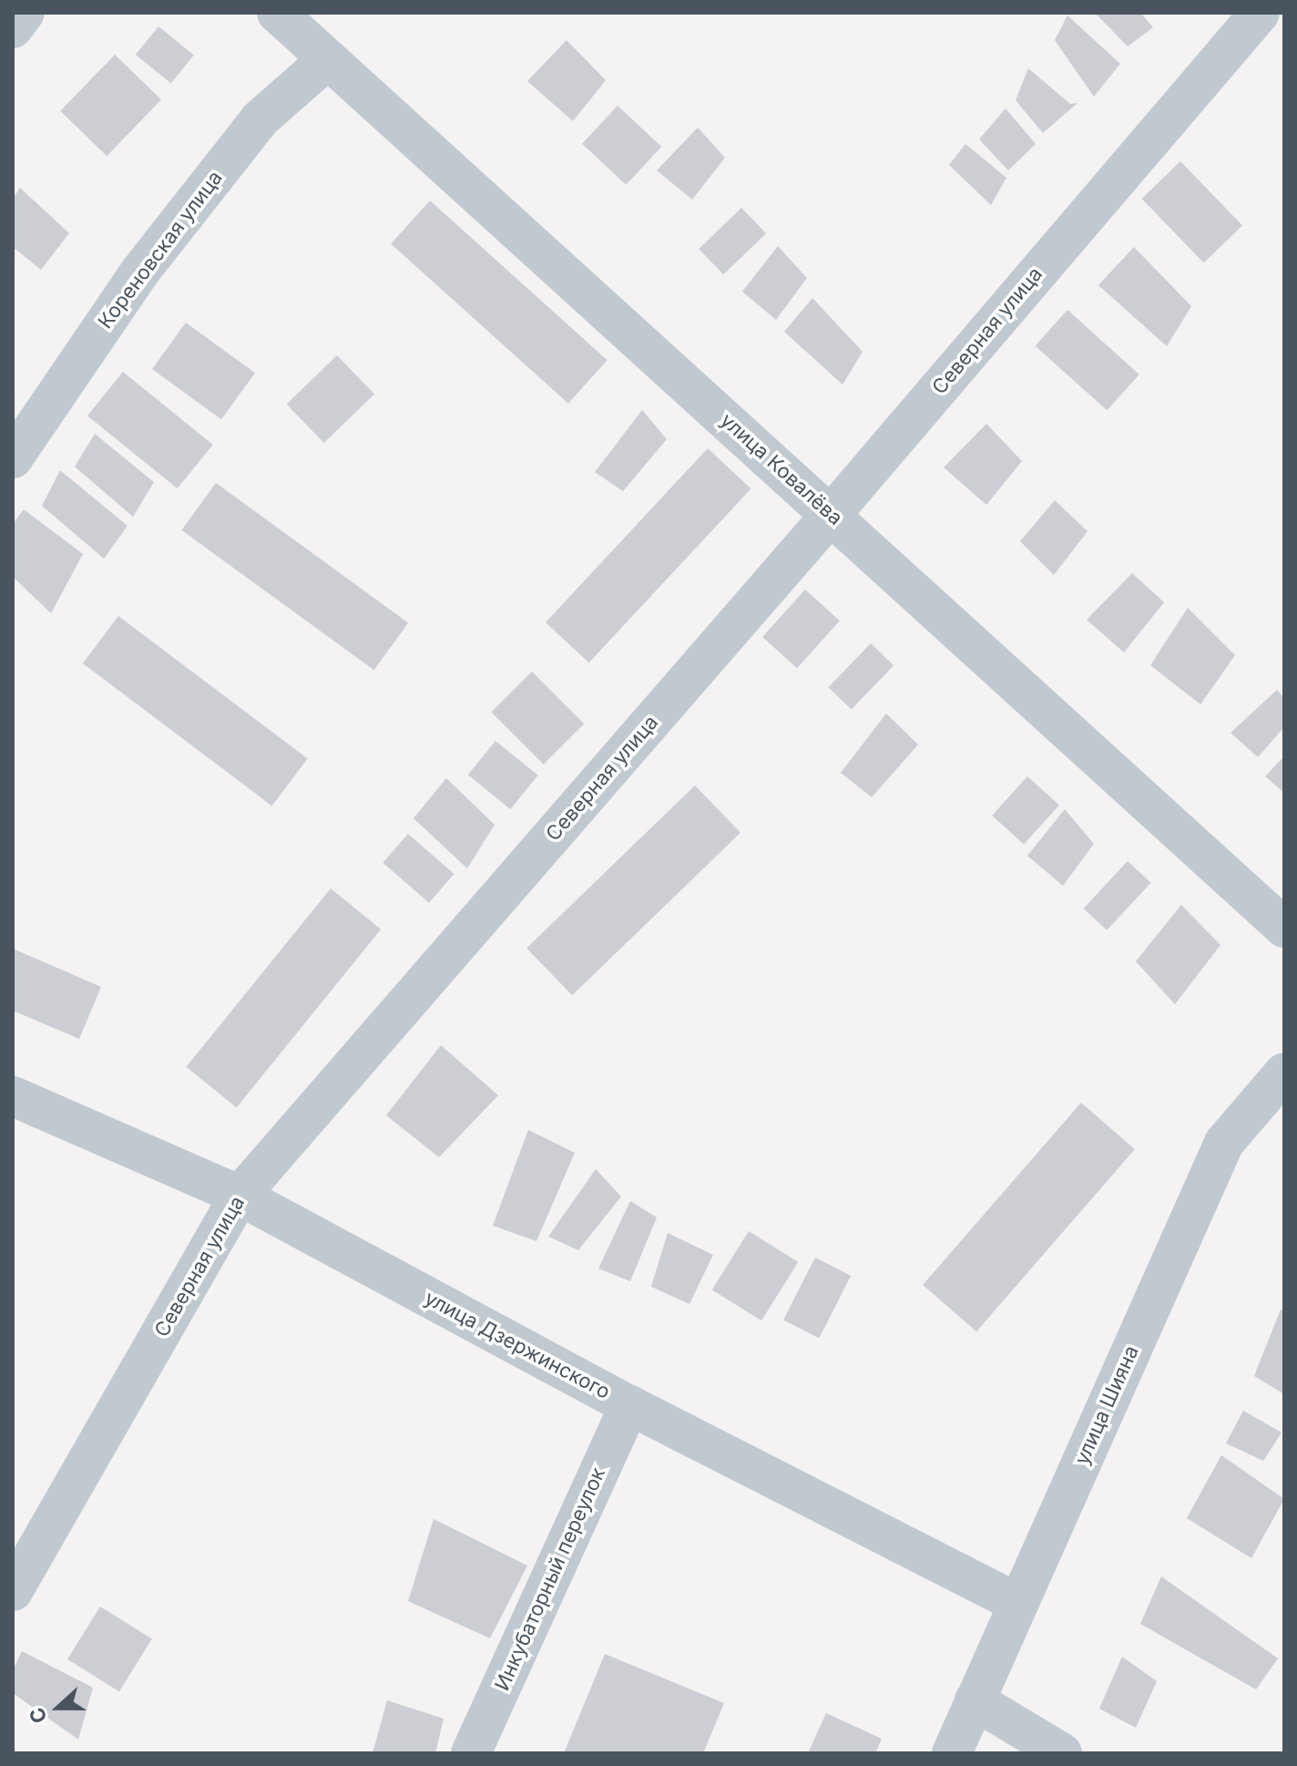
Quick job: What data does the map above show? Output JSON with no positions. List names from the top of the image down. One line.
{"streets":{"street":["Кореновская улица","Северная улица","улица Ковалёва","улица Дзержинского","улица Шияна","Инкубаторный переулок"]},"crossings":[["Кореновская улица","улица Ковалёва"],["Северная улица","улица Ковалёва"],["Северная улица","улица Дзержинского"],["улица Дзержинского","улица Шияна"],["улица Дзержинского","Инкубаторный переулок"]],"north":"left"}
